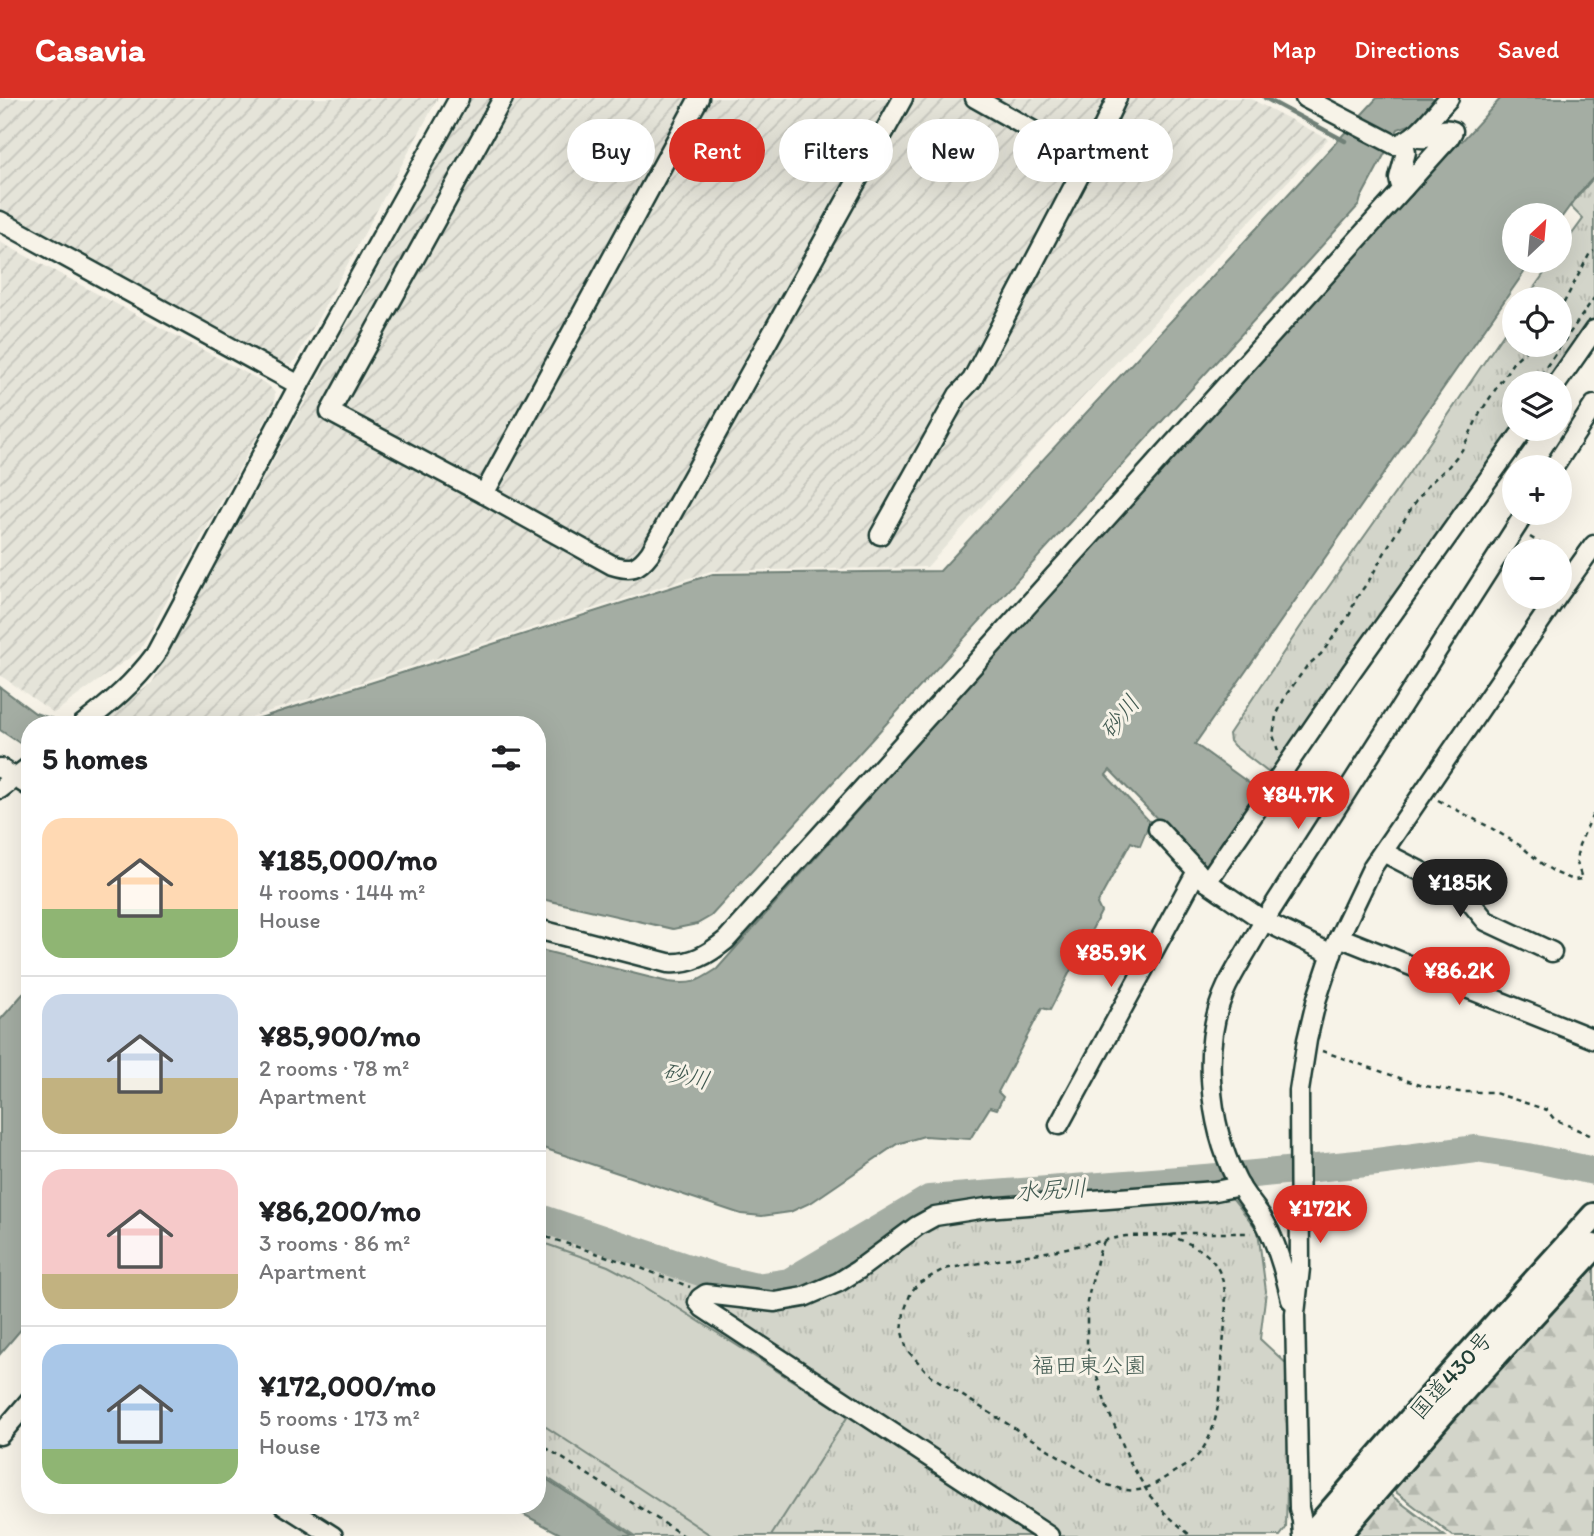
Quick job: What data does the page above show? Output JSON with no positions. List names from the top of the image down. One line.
{"streets":{"highway":["国道430号"]},"water":["砂川","水尻川"],"parks":["福田東公園"],"north":"top right","page":{"header":"Casavia","nav":["Map","Directions","Saved"],"chip":["Buy","Rent","Filters","New","Apartment"],"map_buttons":["+","−"],"heading":"5 homes","price":["¥84.7K","¥185K","¥85.9K","¥86.2K","¥172K"],"list":[{"name":"¥185,000/mo","note":"4 rooms · 144 m² · House"},{"name":"¥85,900/mo","note":"2 rooms · 78 m² · Apartment"},{"name":"¥86,200/mo","note":"3 rooms · 86 m² · Apartment"},{"name":"¥172,000/mo","note":"5 rooms · 173 m² · House"}]}}
